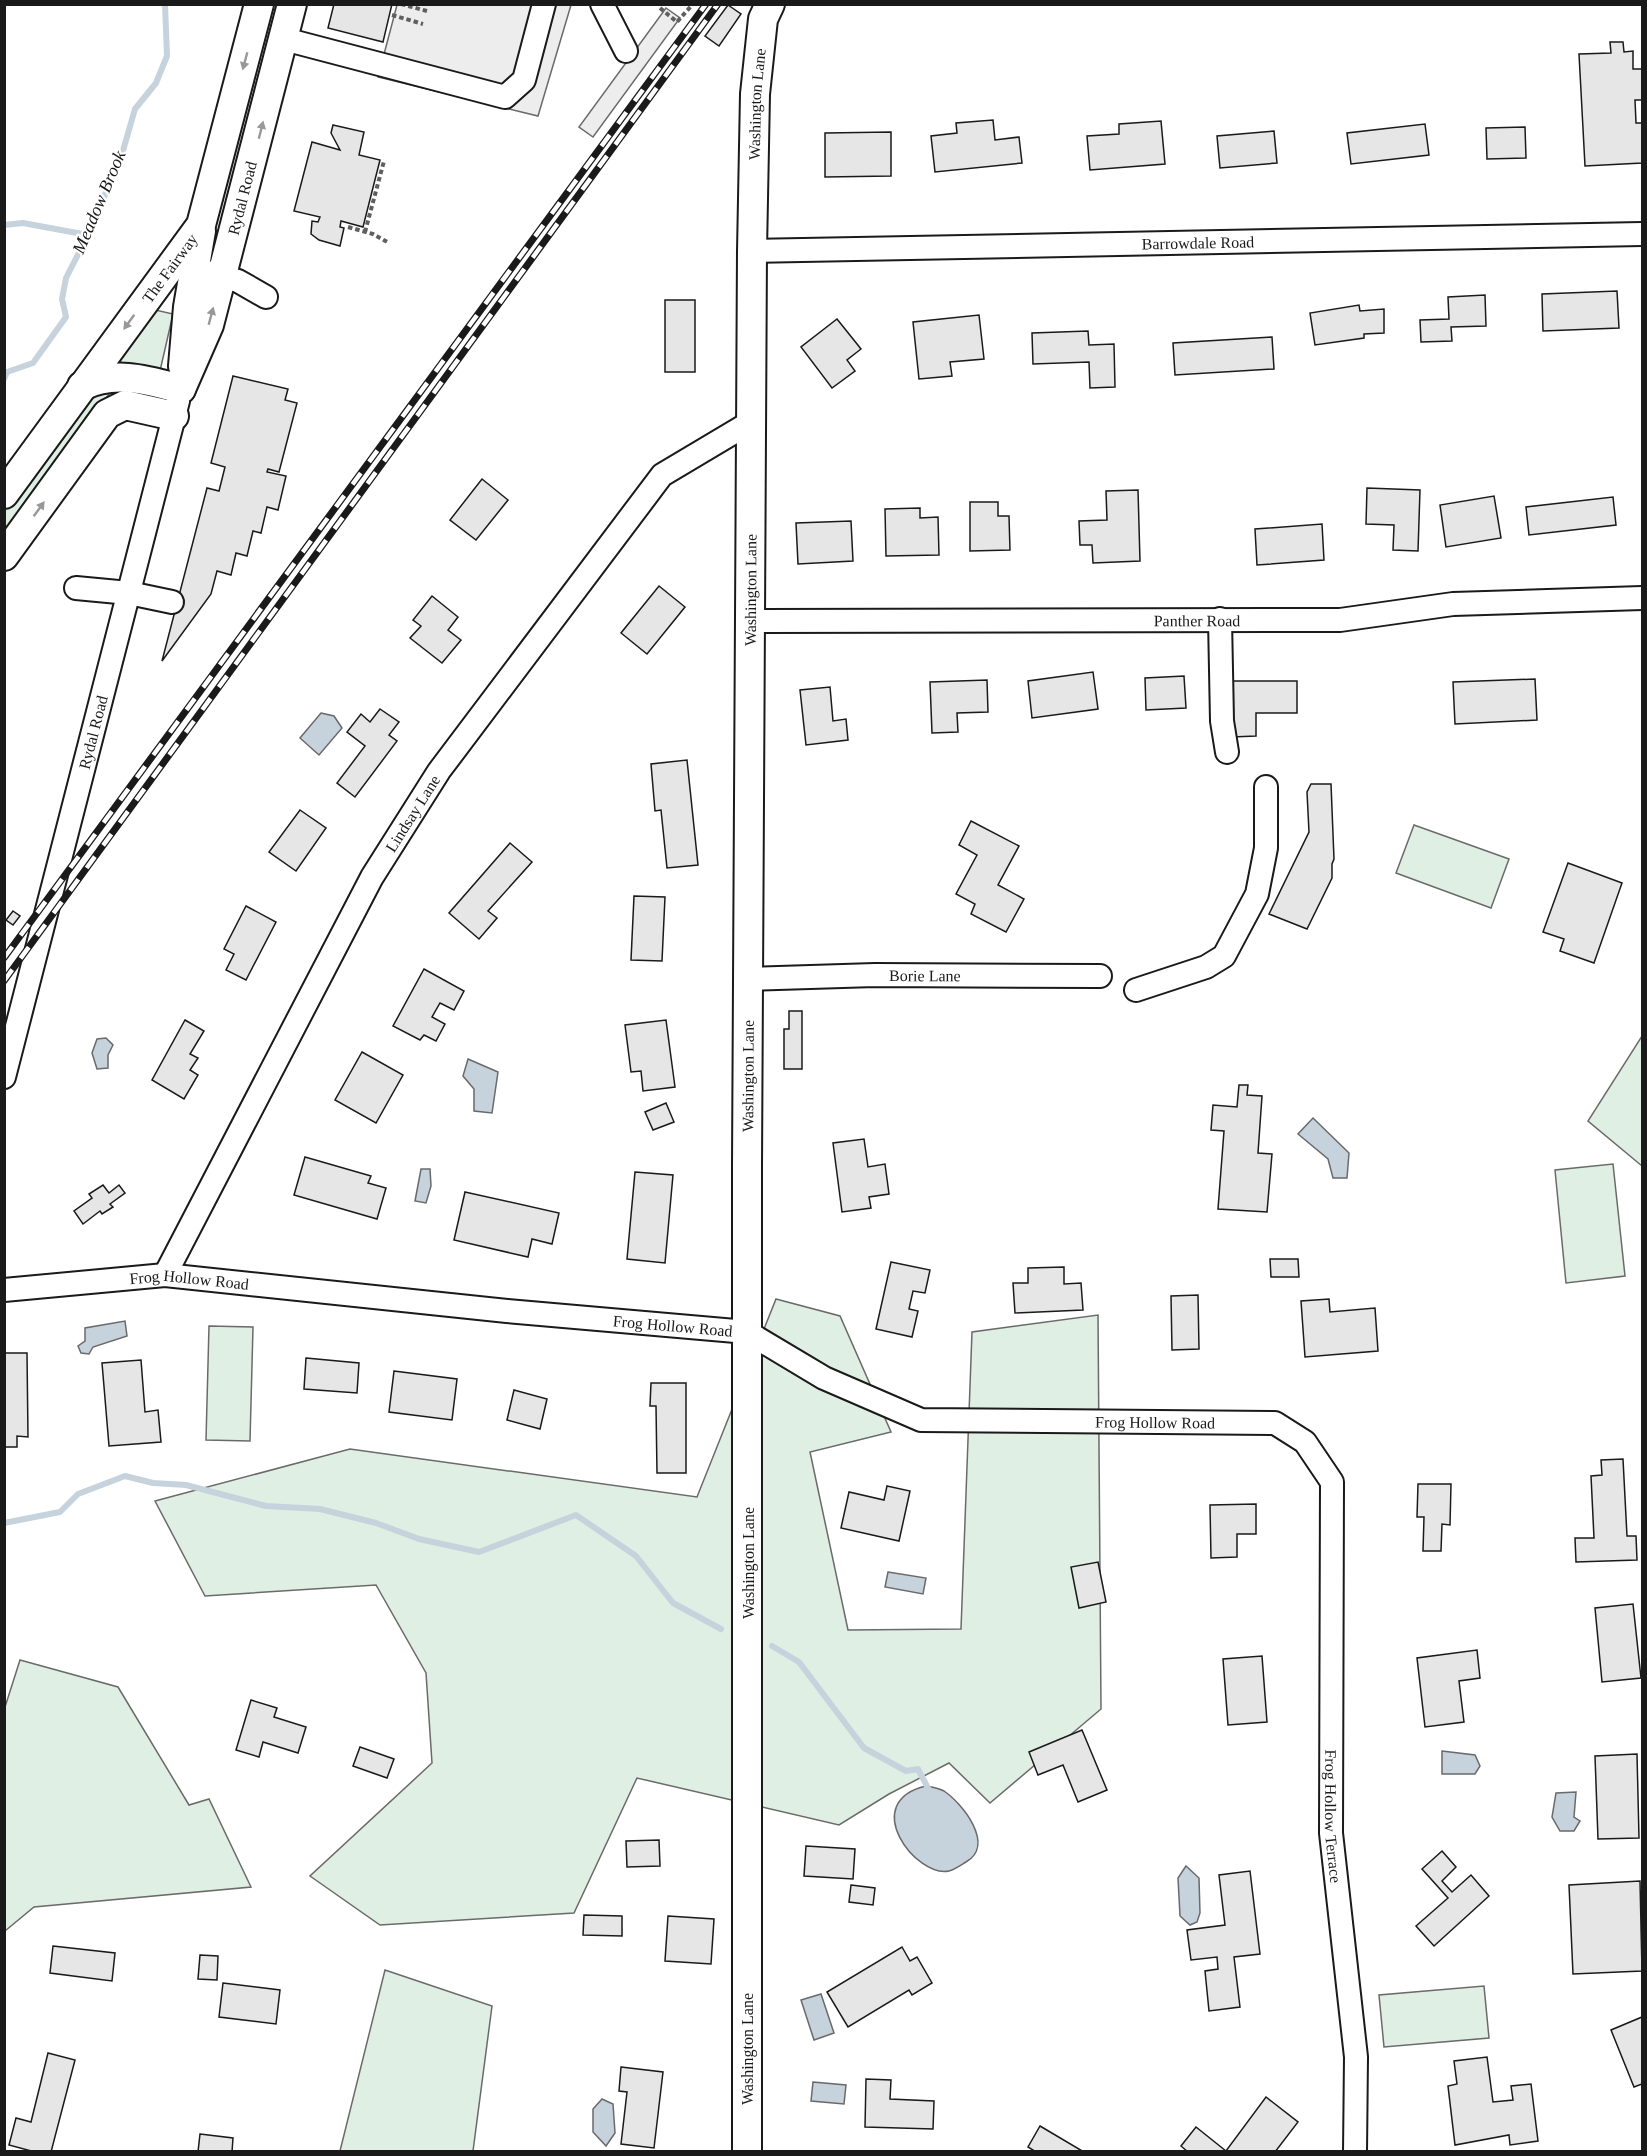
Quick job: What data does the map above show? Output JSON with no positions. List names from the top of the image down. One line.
{"streets":{"main road":["Washington Lane","Rydal Road","The Fairway"],"street":["Barrowdale Road","Panther Road","Lindsay Lane","Borie Lane","Frog Hollow Road","Frog Hollow Terrace"]},"crossings":[["Washington Lane","Barrowdale Road"],["Washington Lane","Panther Road"],["Washington Lane","Lindsay Lane"],["Washington Lane","Borie Lane"],["Washington Lane","Frog Hollow Road"],["Rydal Road","The Fairway"],["Lindsay Lane","Frog Hollow Road"],["Frog Hollow Road","Frog Hollow Terrace"]],"one_way":["The Fairway"],"water":["Meadow Brook"]}
